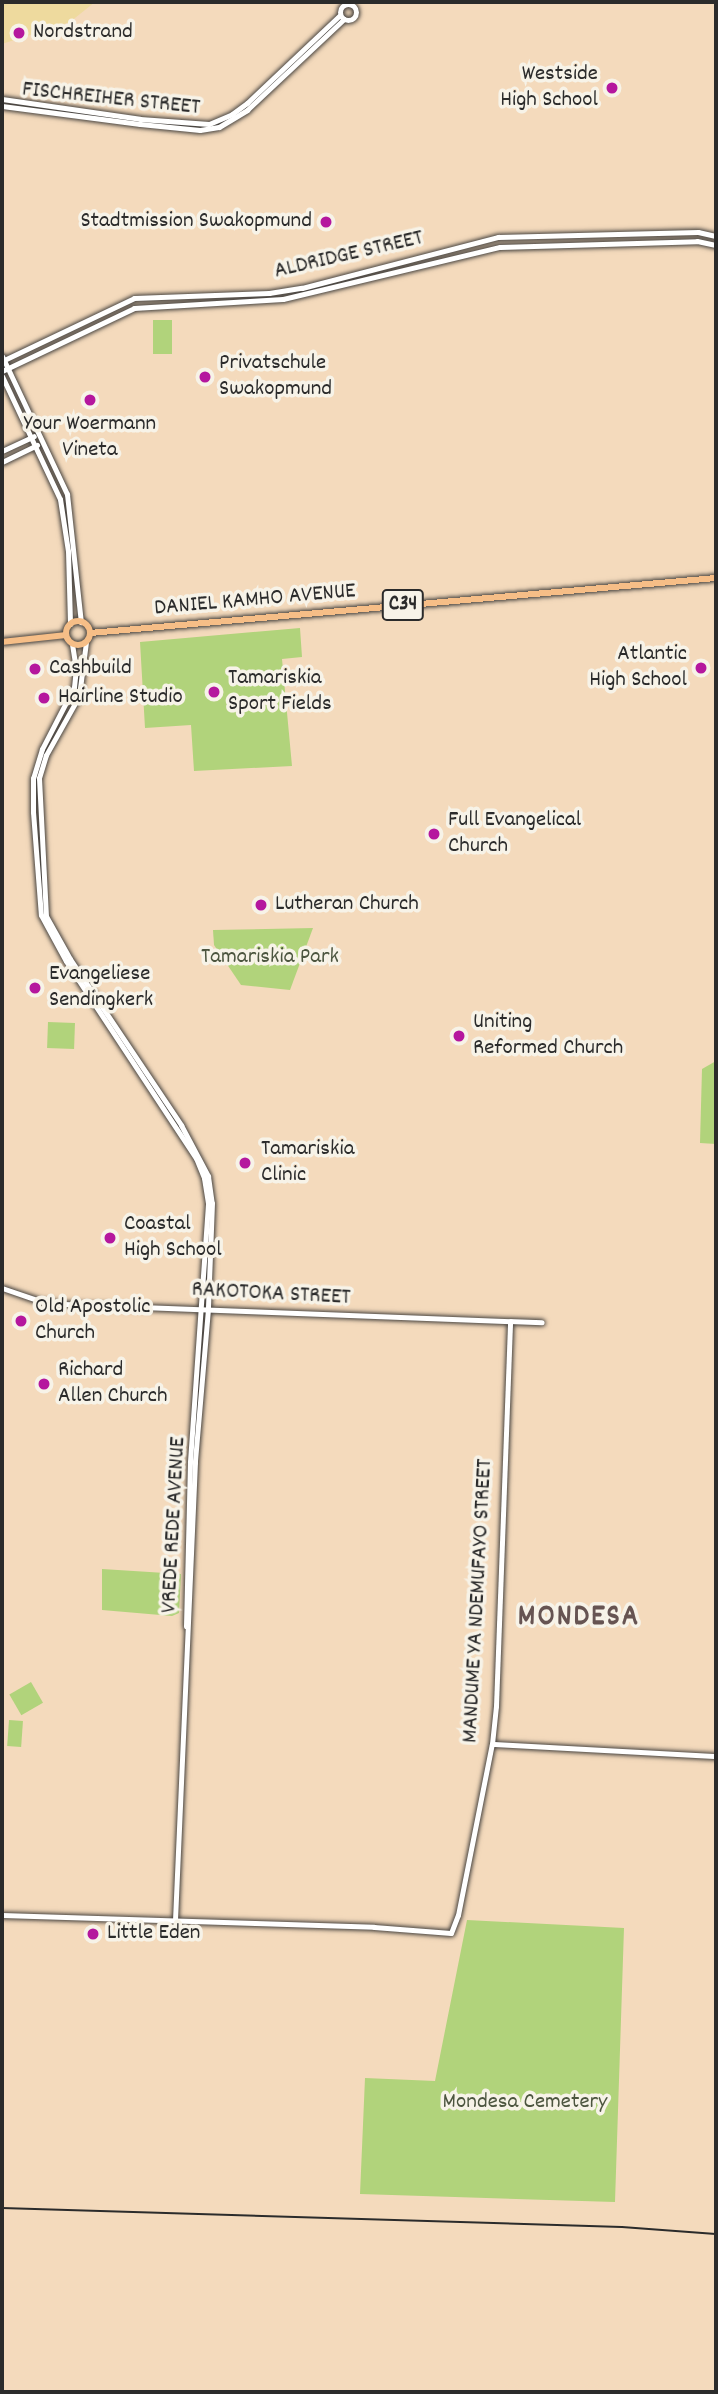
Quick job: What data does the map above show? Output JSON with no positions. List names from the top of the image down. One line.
{"streets":{"main road":["DANIEL KAMHO AVENUE","C34"],"street":["FISCHREIHER STREET","ALDRIDGE STREET","RAKOTOKA STREET","VREDE REDE AVENUE","MANDUME YA NDEMUFAYO STREET"]},"crossings":[["DANIEL KAMHO AVENUE","VREDE REDE AVENUE"],["RAKOTOKA STREET","VREDE REDE AVENUE"],["RAKOTOKA STREET","MANDUME YA NDEMUFAYO STREET"],["VREDE REDE AVENUE","MANDUME YA NDEMUFAYO STREET"]],"districts":["MONDESA"],"parks":["Tamariskia Park","Mondesa Cemetery"],"places":["Nordstrand","Westside High School","Stadtmission Swakopmund","Privatschule Swakopmund","Your Woermann Vineta","Atlantic High School","Cashbuild","Tamariskia Sport Fields","Hairline Studio","Full Evangelical Church","Lutheran Church","Evangeliese Sendingkerk","Uniting Reformed Church","Tamariskia Clinic","Coastal High School","Old Apostolic Church","Richard Allen Church","Little Eden"]}
